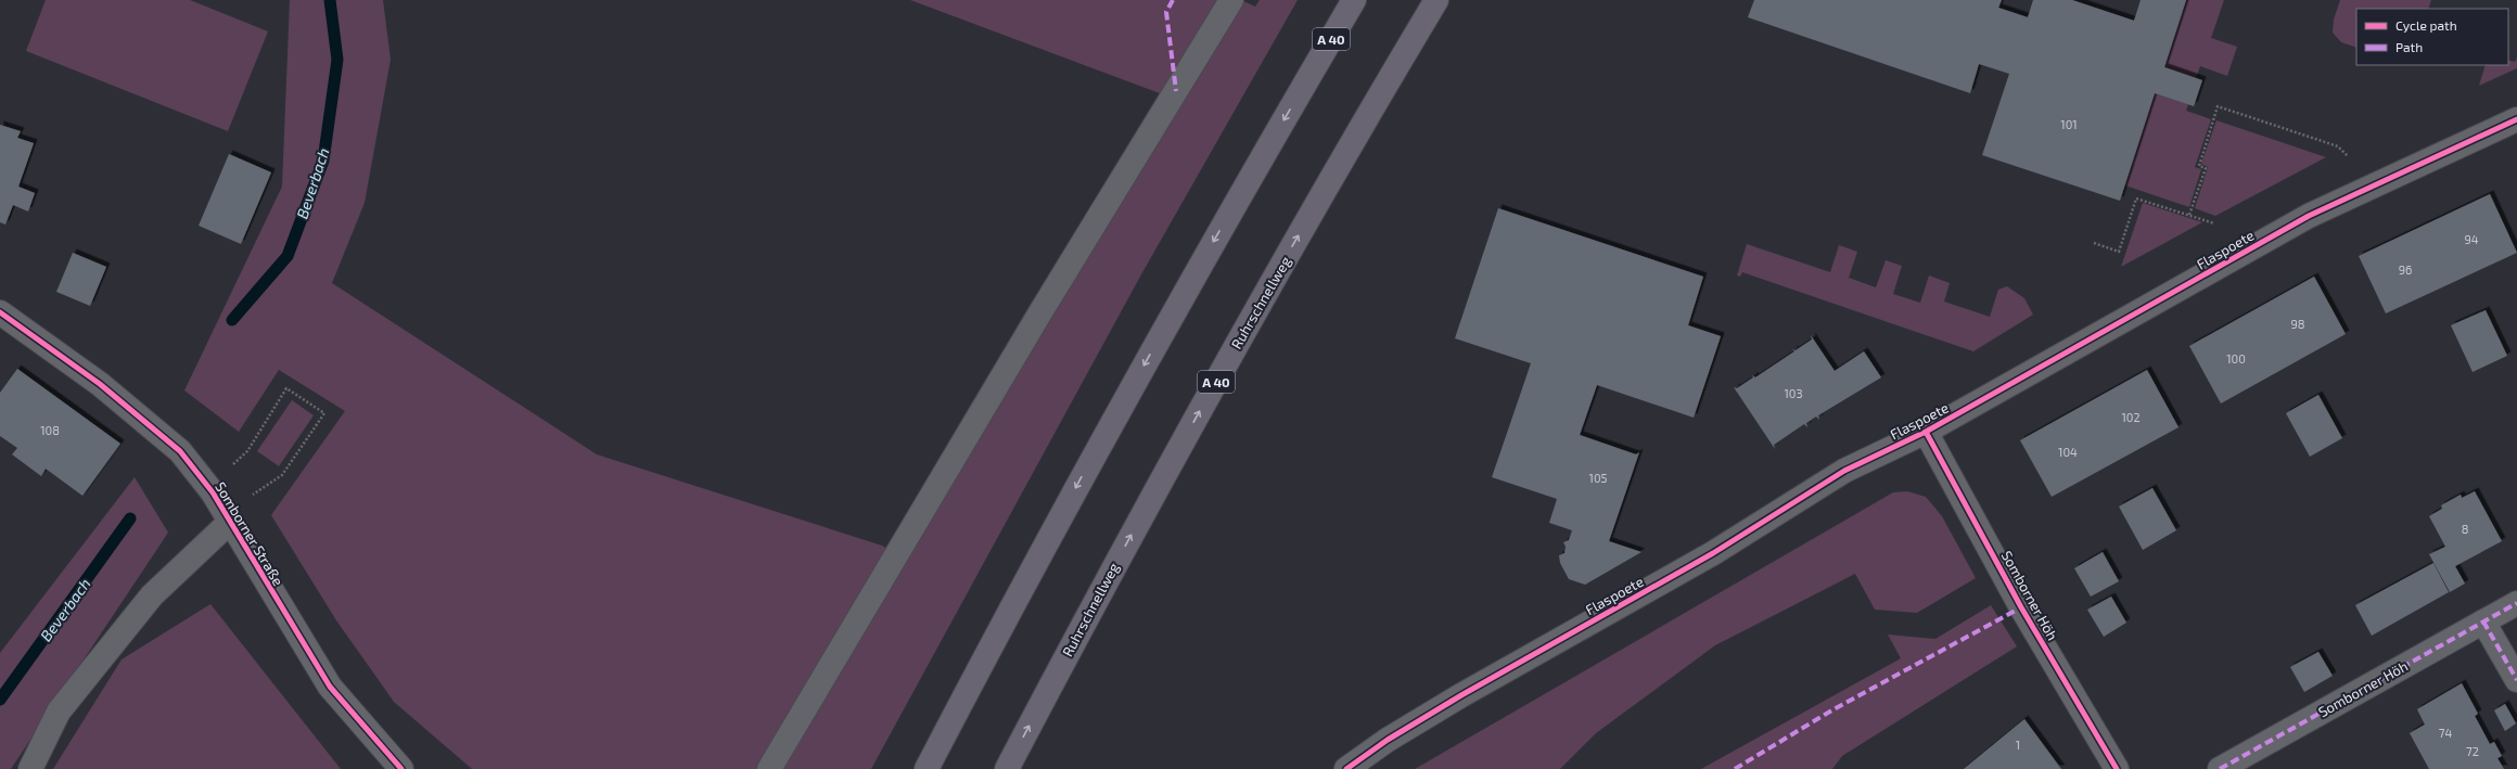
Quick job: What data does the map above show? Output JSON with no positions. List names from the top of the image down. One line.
{"streets":{"highway":["A 40","Ruhrschnellweg"],"street":["Flaspoete","Somborner Straße","Somborner Höh"]},"crossings":[["Flaspoete","Somborner Höh"]],"water":["Beverbach"],"house_numbers":["101","94","96","98","100","103","102","108","104","105","8","74","1","72"],"legend":["Cycle path","Path"]}
